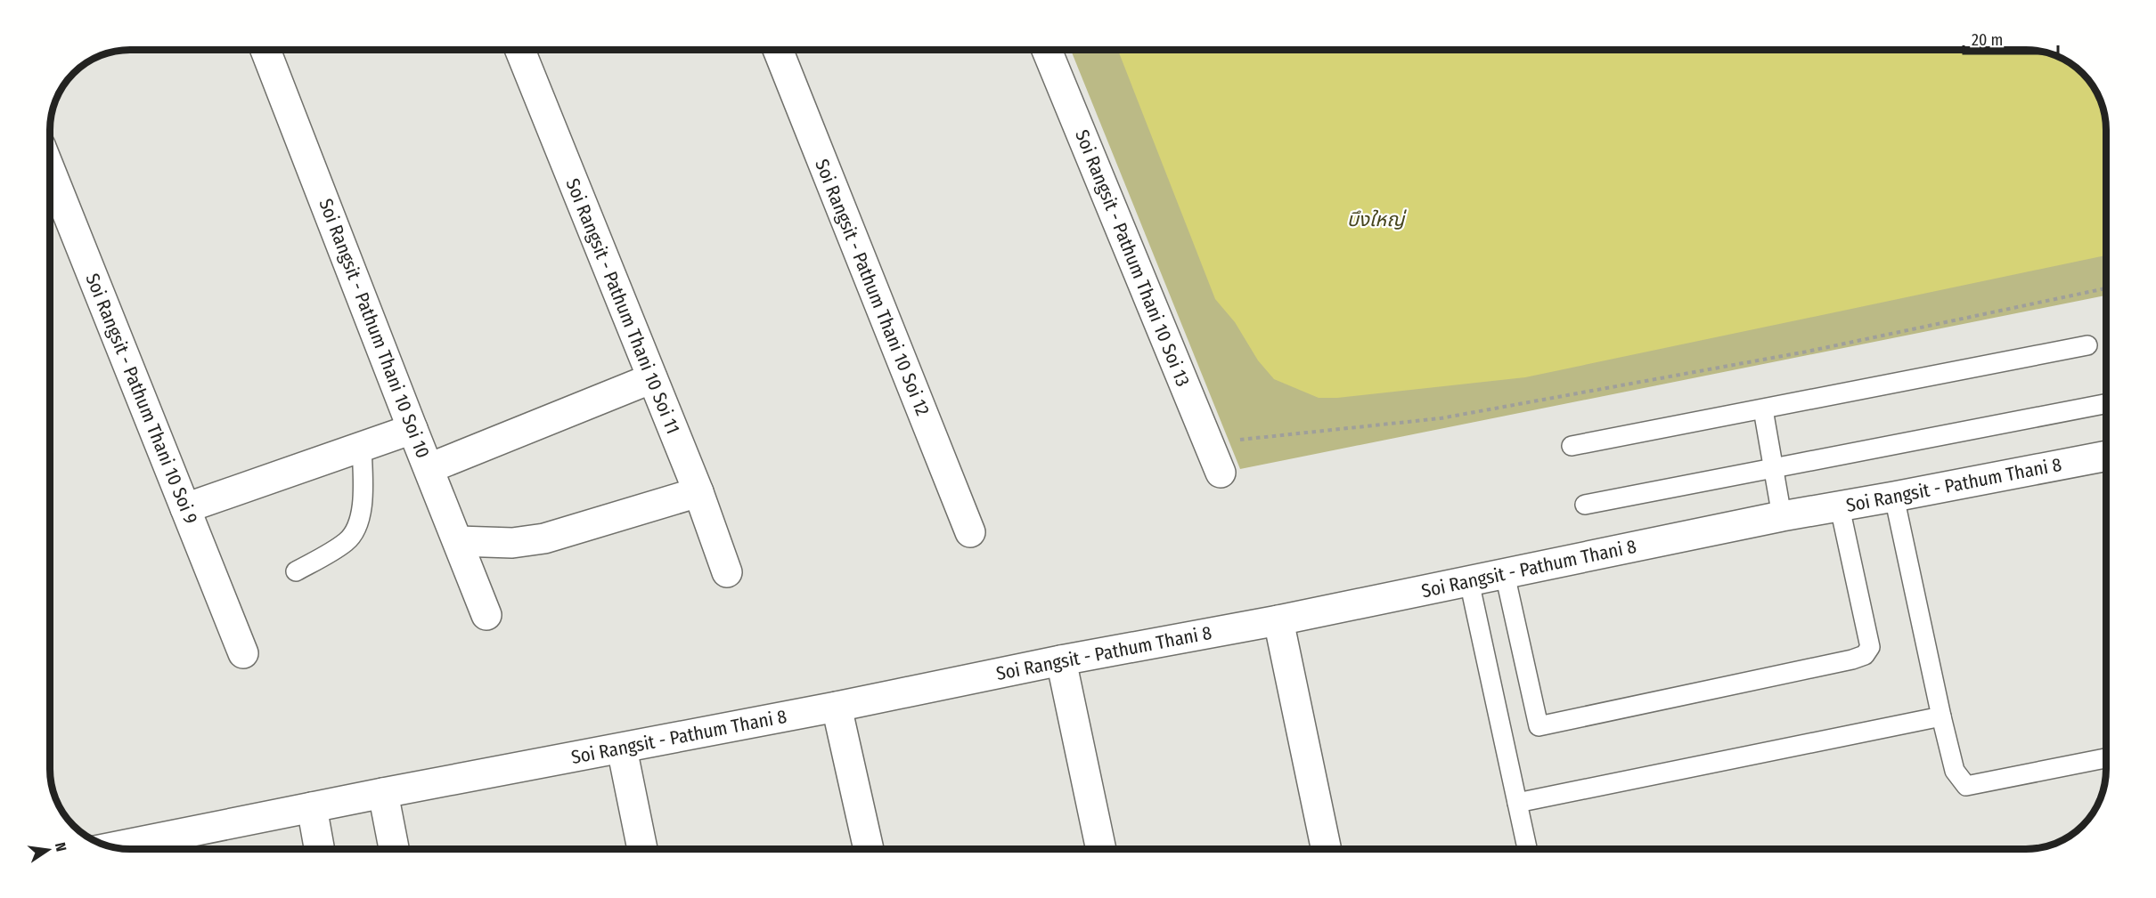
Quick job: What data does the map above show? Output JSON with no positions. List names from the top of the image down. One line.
{"streets":{"street":["Soi Rangsit - Pathum Thani 10 Soi 13","Soi Rangsit - Pathum Thani 10 Soi 12","Soi Rangsit - Pathum Thani 10 Soi 11","Soi Rangsit - Pathum Thani 10 Soi 10","Soi Rangsit - Pathum Thani 10 Soi 9","Soi Rangsit - Pathum Thani 8"]},"water":["บึงใหญ่"],"scale_bar":"20 m","north":"right"}
